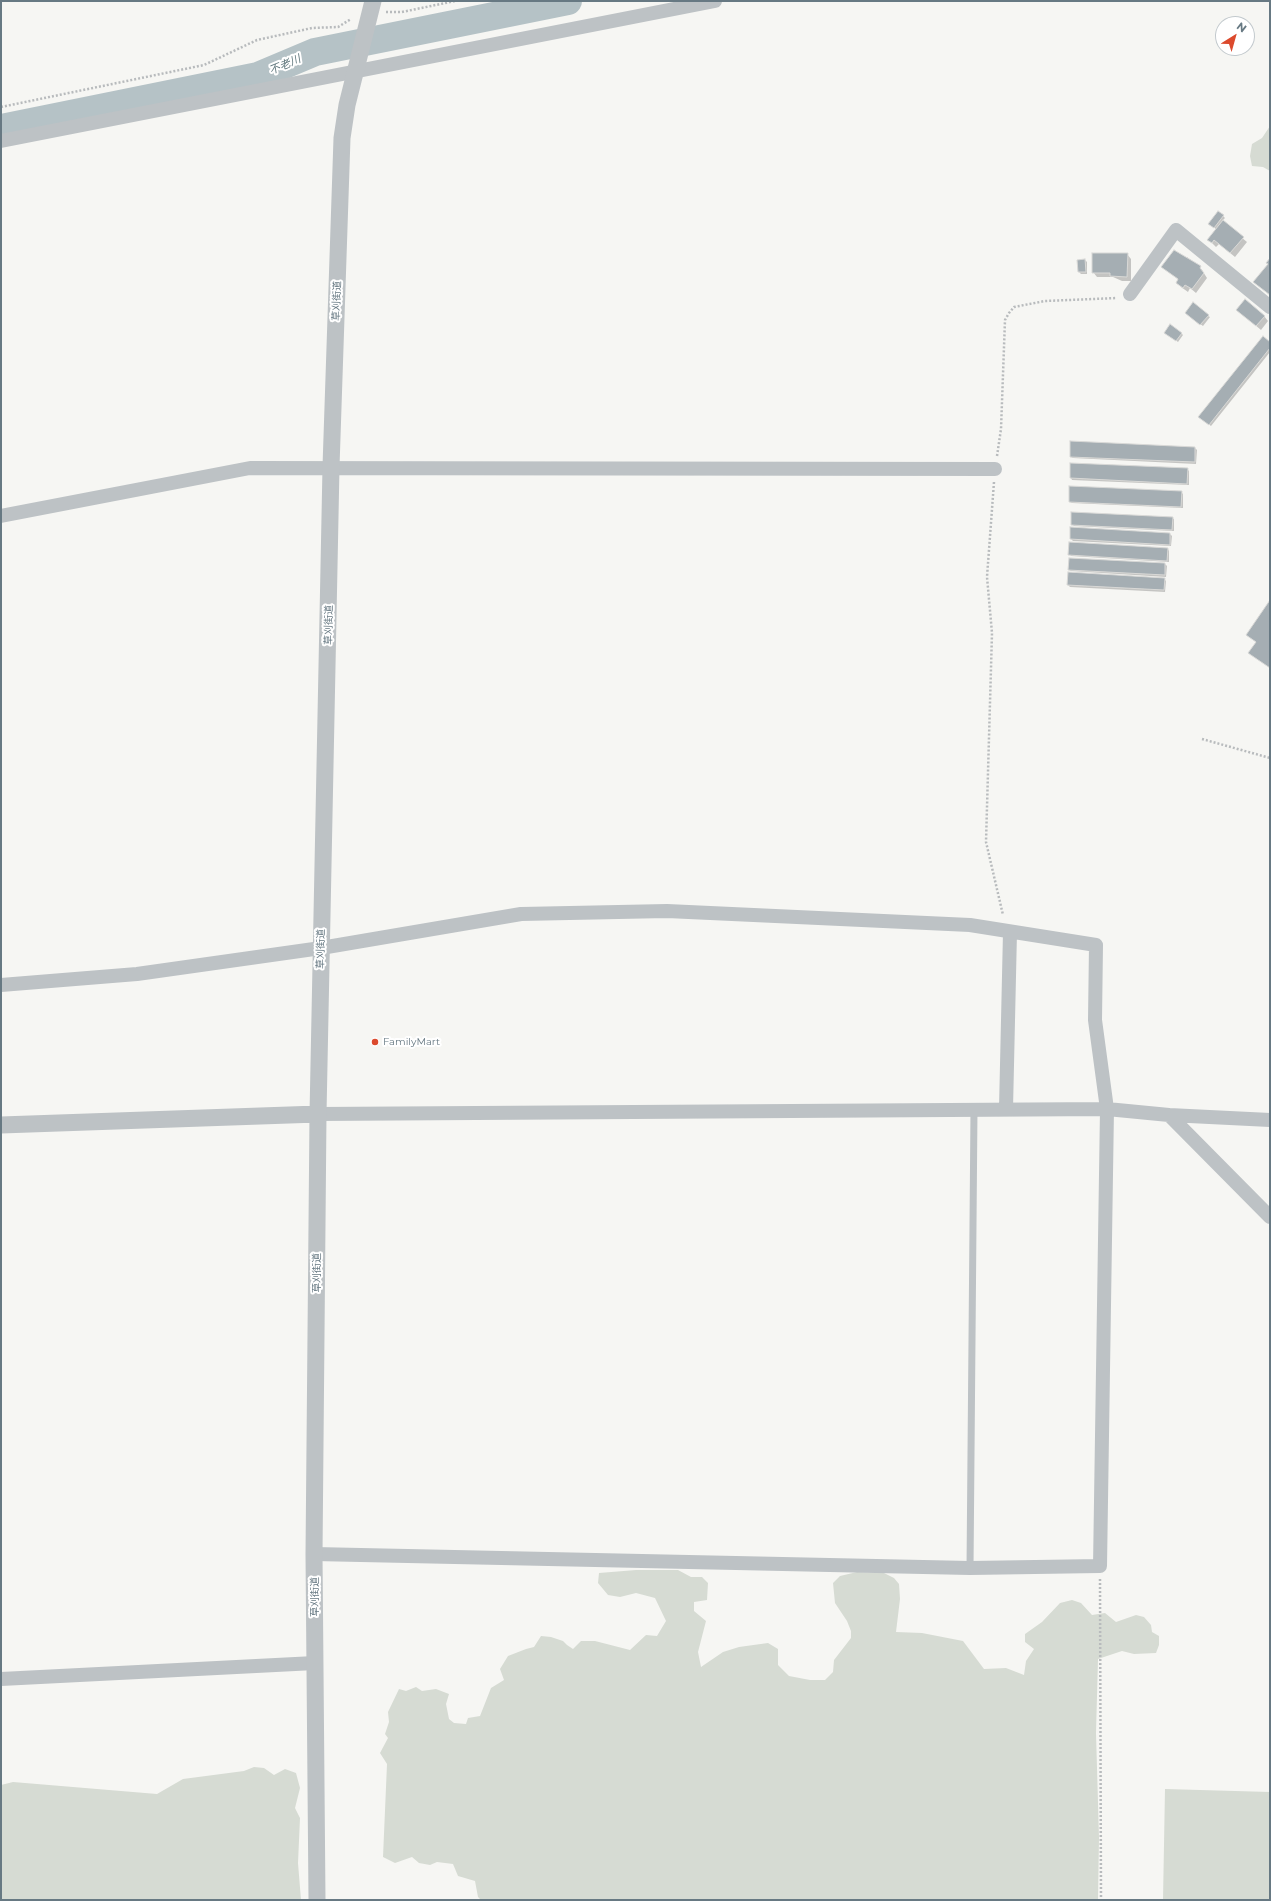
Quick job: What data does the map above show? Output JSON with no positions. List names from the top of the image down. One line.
{"streets":{"street":["草刈街道"]},"water":["不老川"],"places":["FamilyMart"],"north":"top right"}
